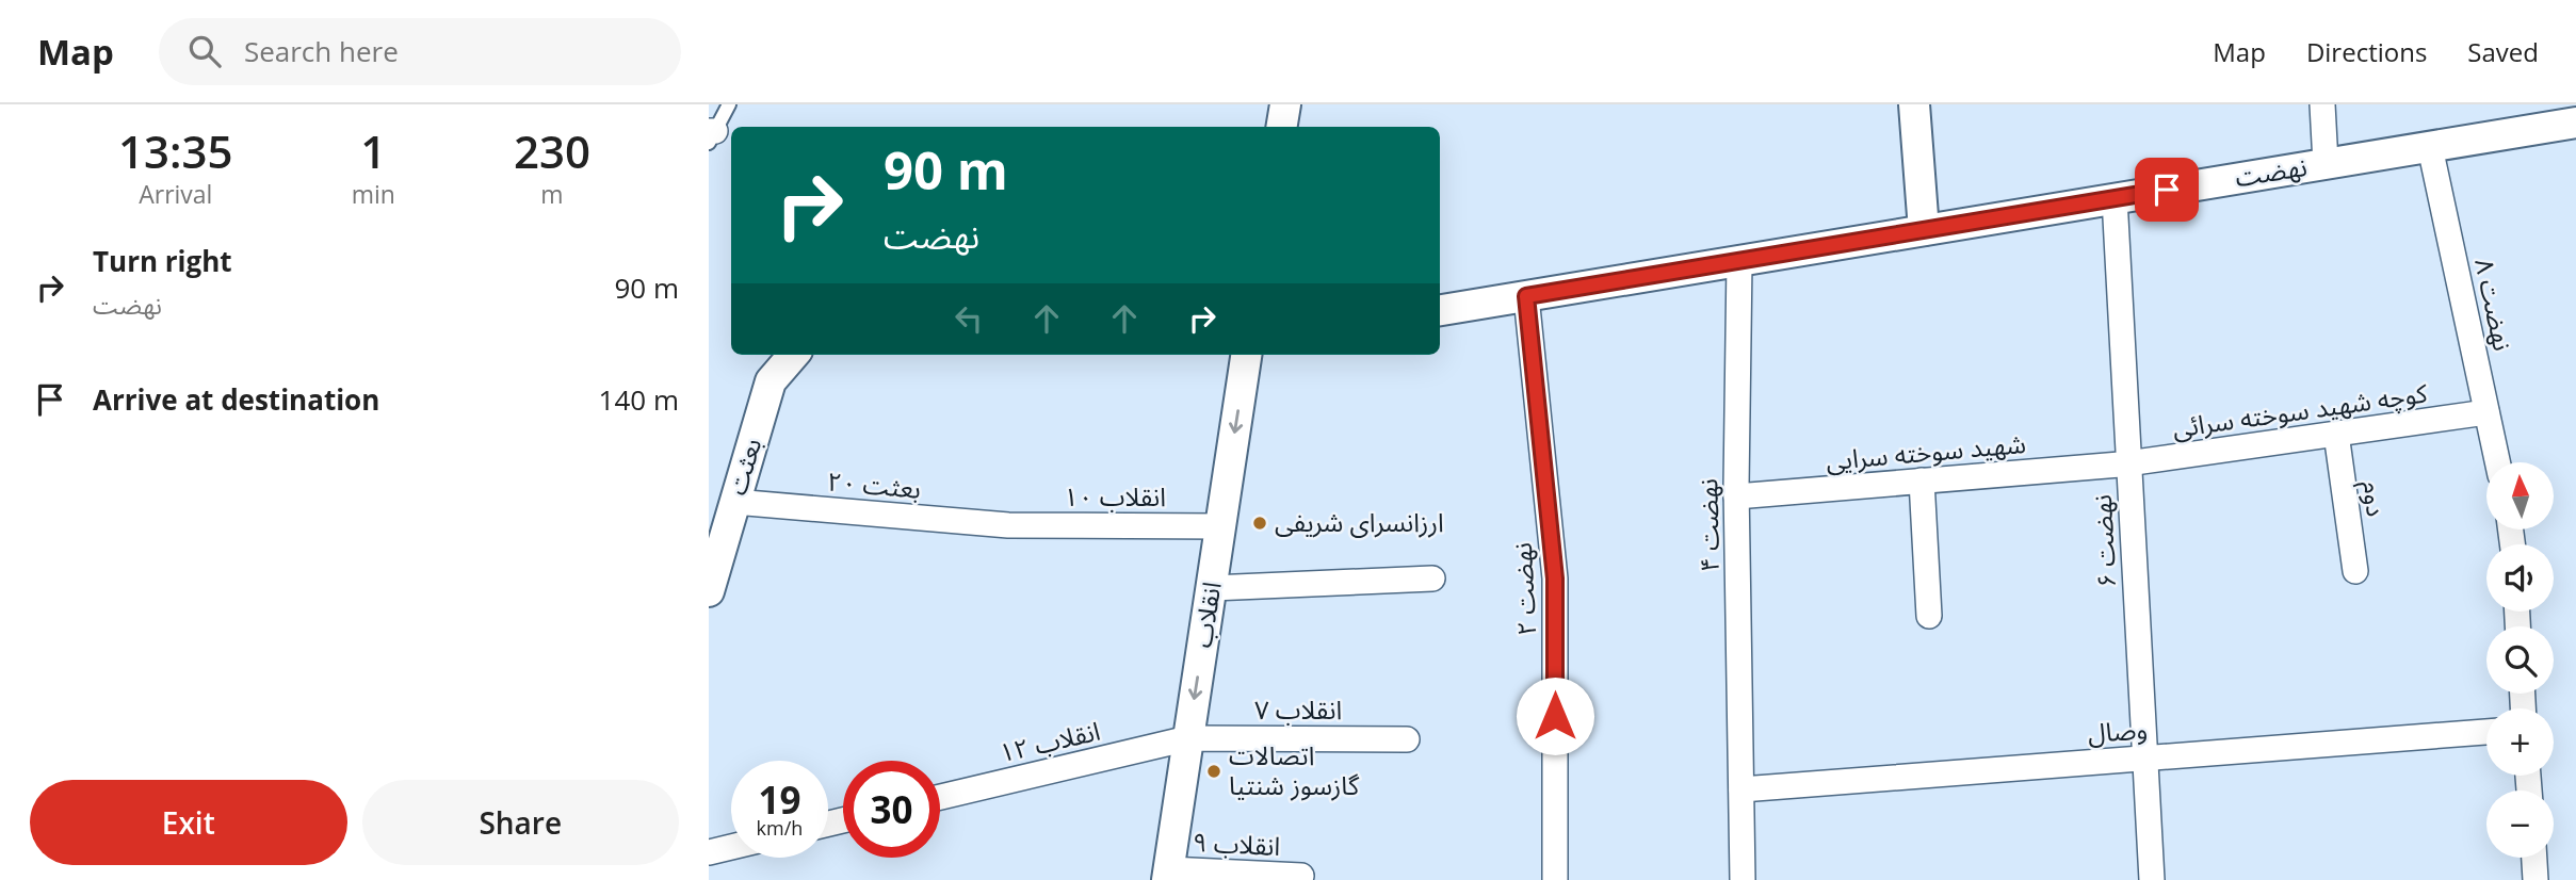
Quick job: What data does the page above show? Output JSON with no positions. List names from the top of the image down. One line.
{"streets":{"street":["نهضت","۸ نهضت","کوچه شهید سوخته سرائی","شهید سوخته سرایی","بعثت","۲۰ بعثت","۱۰ انقلاب","دوم","۴ نهضت","۶ نهضت","۲ نهضت","انقلاب","۷ انقلاب","وصال","۱۲ انقلاب","۹ انقلاب"]},"crossings":[["نهضت","۸ نهضت"],["نهضت","۴ نهضت"],["نهضت","۶ نهضت"],["نهضت","۲ نهضت"],["۸ نهضت","کوچه شهید سوخته سرائی"],["کوچه شهید سوخته سرائی","شهید سوخته سرایی"],["کوچه شهید سوخته سرائی","دوم"],["کوچه شهید سوخته سرائی","۶ نهضت"],["شهید سوخته سرایی","۴ نهضت"],["شهید سوخته سرایی","۶ نهضت"],["بعثت","۲۰ بعثت"],["۲۰ بعثت","۱۰ انقلاب"],["۱۰ انقلاب","انقلاب"],["۴ نهضت","وصال"],["۶ نهضت","وصال"],["انقلاب","۷ انقلاب"],["انقلاب","۱۲ انقلاب"],["انقلاب","۹ انقلاب"],["۷ انقلاب","۱۲ انقلاب"]],"one_way":["انقلاب"],"places":["ارزانسرای شریفی","اتصالات گازسوز شنتیا"],"north":"top","page":{"header":"Map","search":"Search here","nav":["Map","Directions","Saved"],"eta":["13:35","Arrival","1","min","230","m"],"turn":["90 m","نهضت"],"list":[{"name":"Turn right","note":"نهضت","value":"90 m"},{"name":"Arrive at destination","value":"140 m"}],"map_buttons":["+","−"],"speed":"19 km/h","limit":"30","buttons":["Exit","Share"]}}
